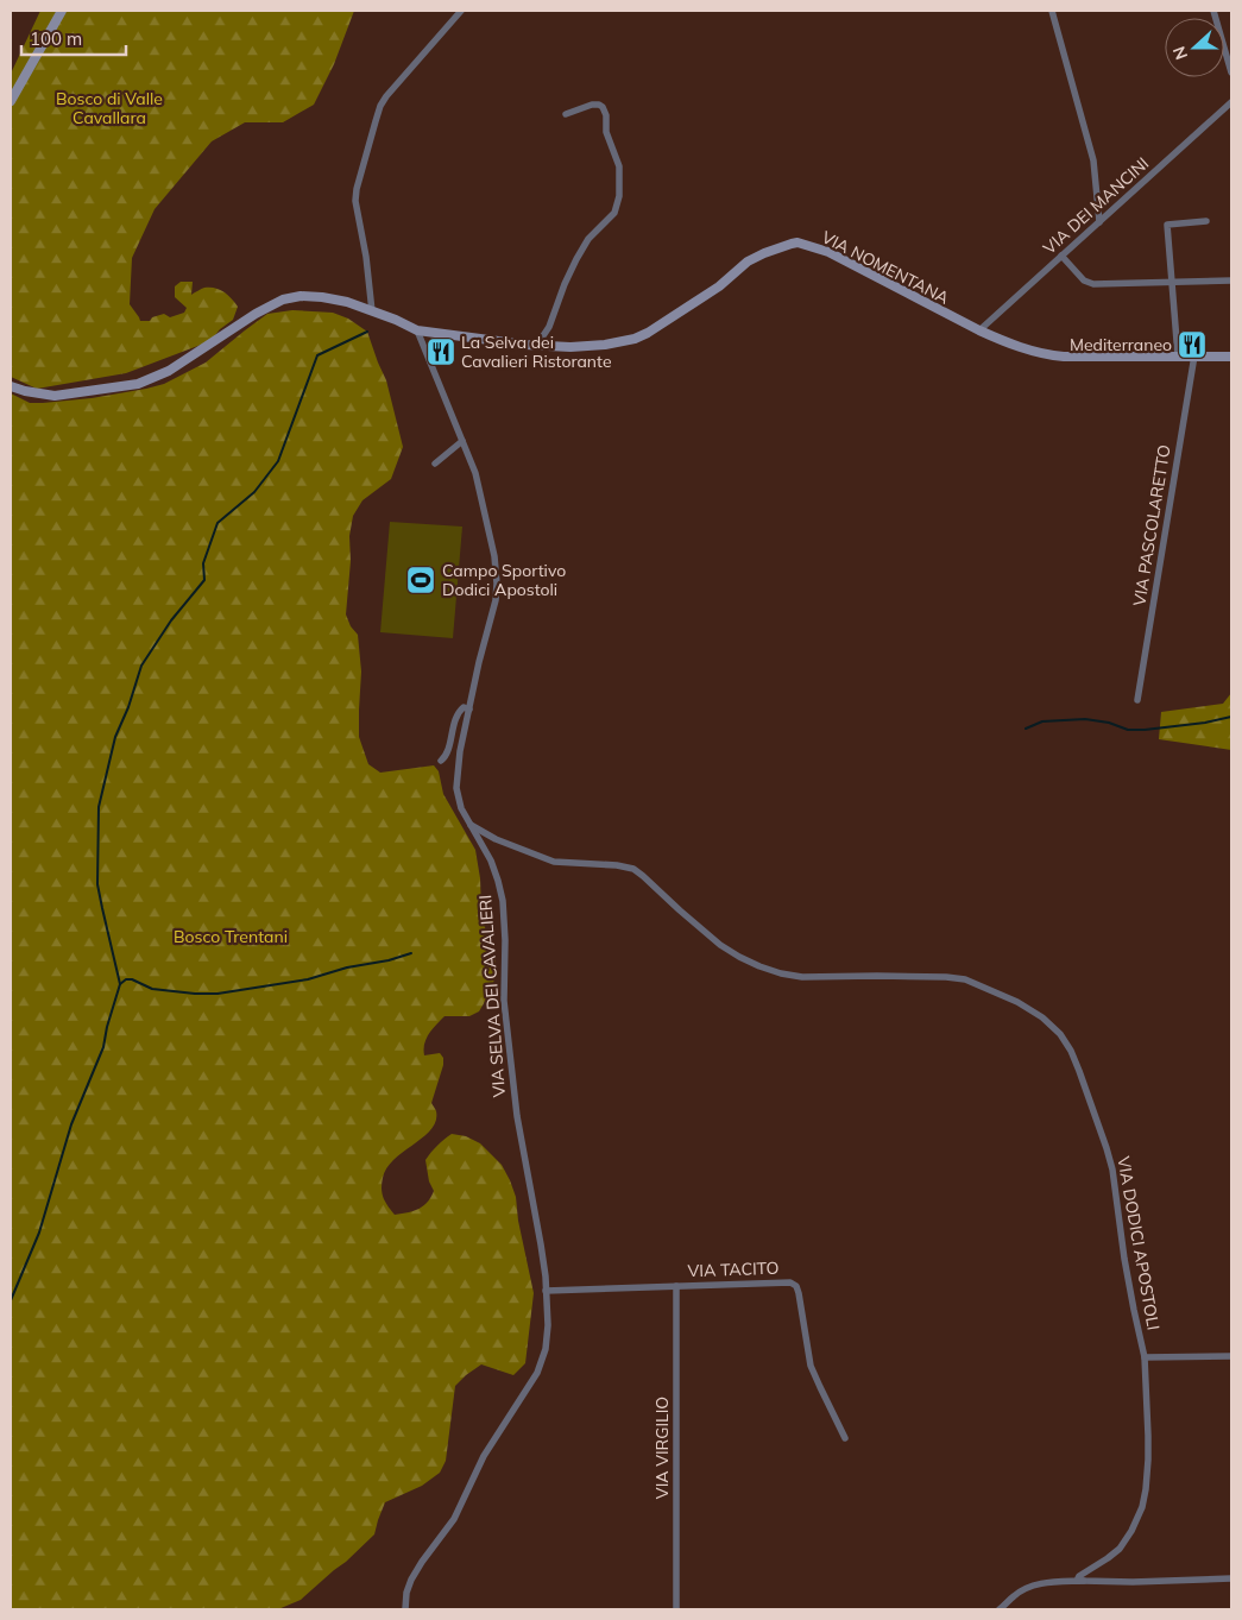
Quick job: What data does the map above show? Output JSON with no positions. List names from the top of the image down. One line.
{"streets":{"main road":["VIA NOMENTANA"],"street":["VIA DEI MANCINI","VIA PASCOLARETTO","VIA SELVA DEI CAVALIERI","VIA DODICI APOSTOLI","VIA TACITO","VIA VIRGILIO"]},"crossings":[["VIA DEI MANCINI","VIA NOMENTANA"],["VIA NOMENTANA","VIA PASCOLARETTO"],["VIA NOMENTANA","VIA SELVA DEI CAVALIERI"],["VIA SELVA DEI CAVALIERI","VIA DODICI APOSTOLI"],["VIA SELVA DEI CAVALIERI","VIA TACITO"],["VIA TACITO","VIA VIRGILIO"]],"parks":["Bosco di Valle Cavallara","Bosco Trentani"],"places":{"restaurant":["Mediterraneo","La Selva dei Cavalieri Ristorante"],"sports":["Campo Sportivo Dodici Apostoli"]},"scale_bar":"100 m","north":"left"}
